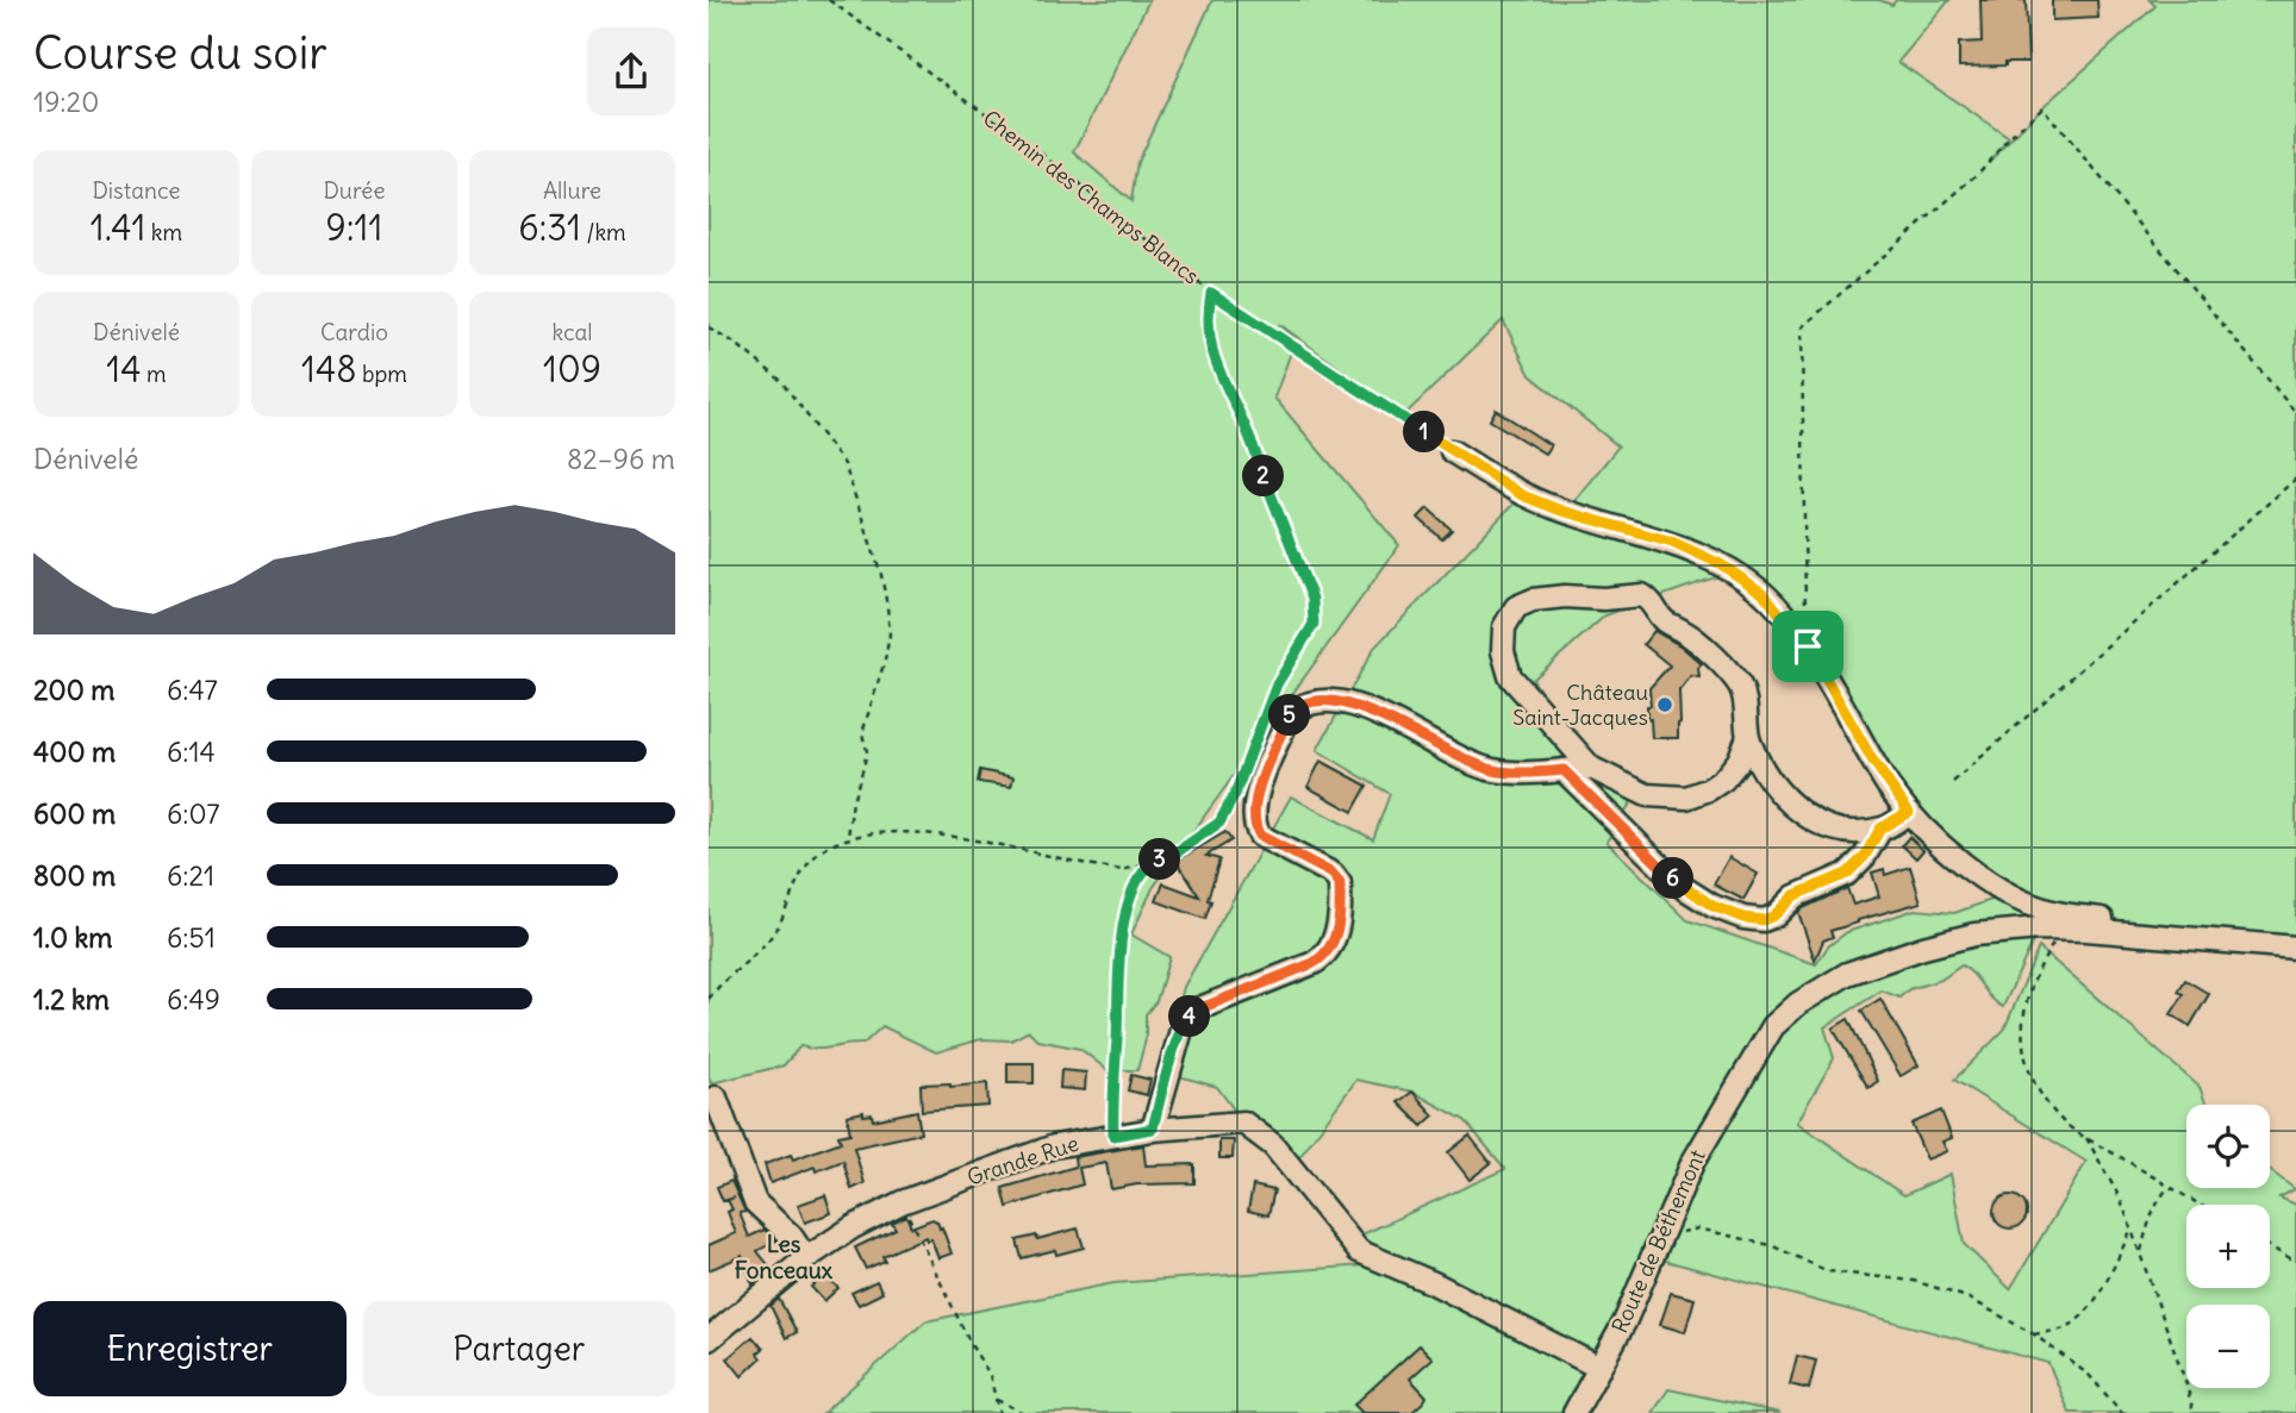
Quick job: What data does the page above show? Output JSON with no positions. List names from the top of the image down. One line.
{"streets":{"street":["Grande Rue","Route de Béthemont"],"path":["Chemin des Champs Blancs"]},"crossings":[["Grande Rue","Route de Béthemont"]],"districts":["Les Fonceaux"],"places":["Château Saint-Jacques"],"page":{"heading":["Course du soir","19:20"],"stats":[["Distance","1.41 km"],["Durée","9:11"],["Allure","6:31 /km"],["Dénivelé","14 m"],["Cardio","148 bpm"],["kcal","109"]],"pins":["1","2","5","3","6","4"],"chart":["Dénivelé","82–96 m"],"list":[{"name":"200 m","note":"6:47"},{"name":"400 m","note":"6:14"},{"name":"600 m","note":"6:07"},{"name":"800 m","note":"6:21"},{"name":"1.0 km","note":"6:51"},{"name":"1.2 km","note":"6:49"}],"map_buttons":["+","−"],"buttons":["Enregistrer","Partager"]}}
